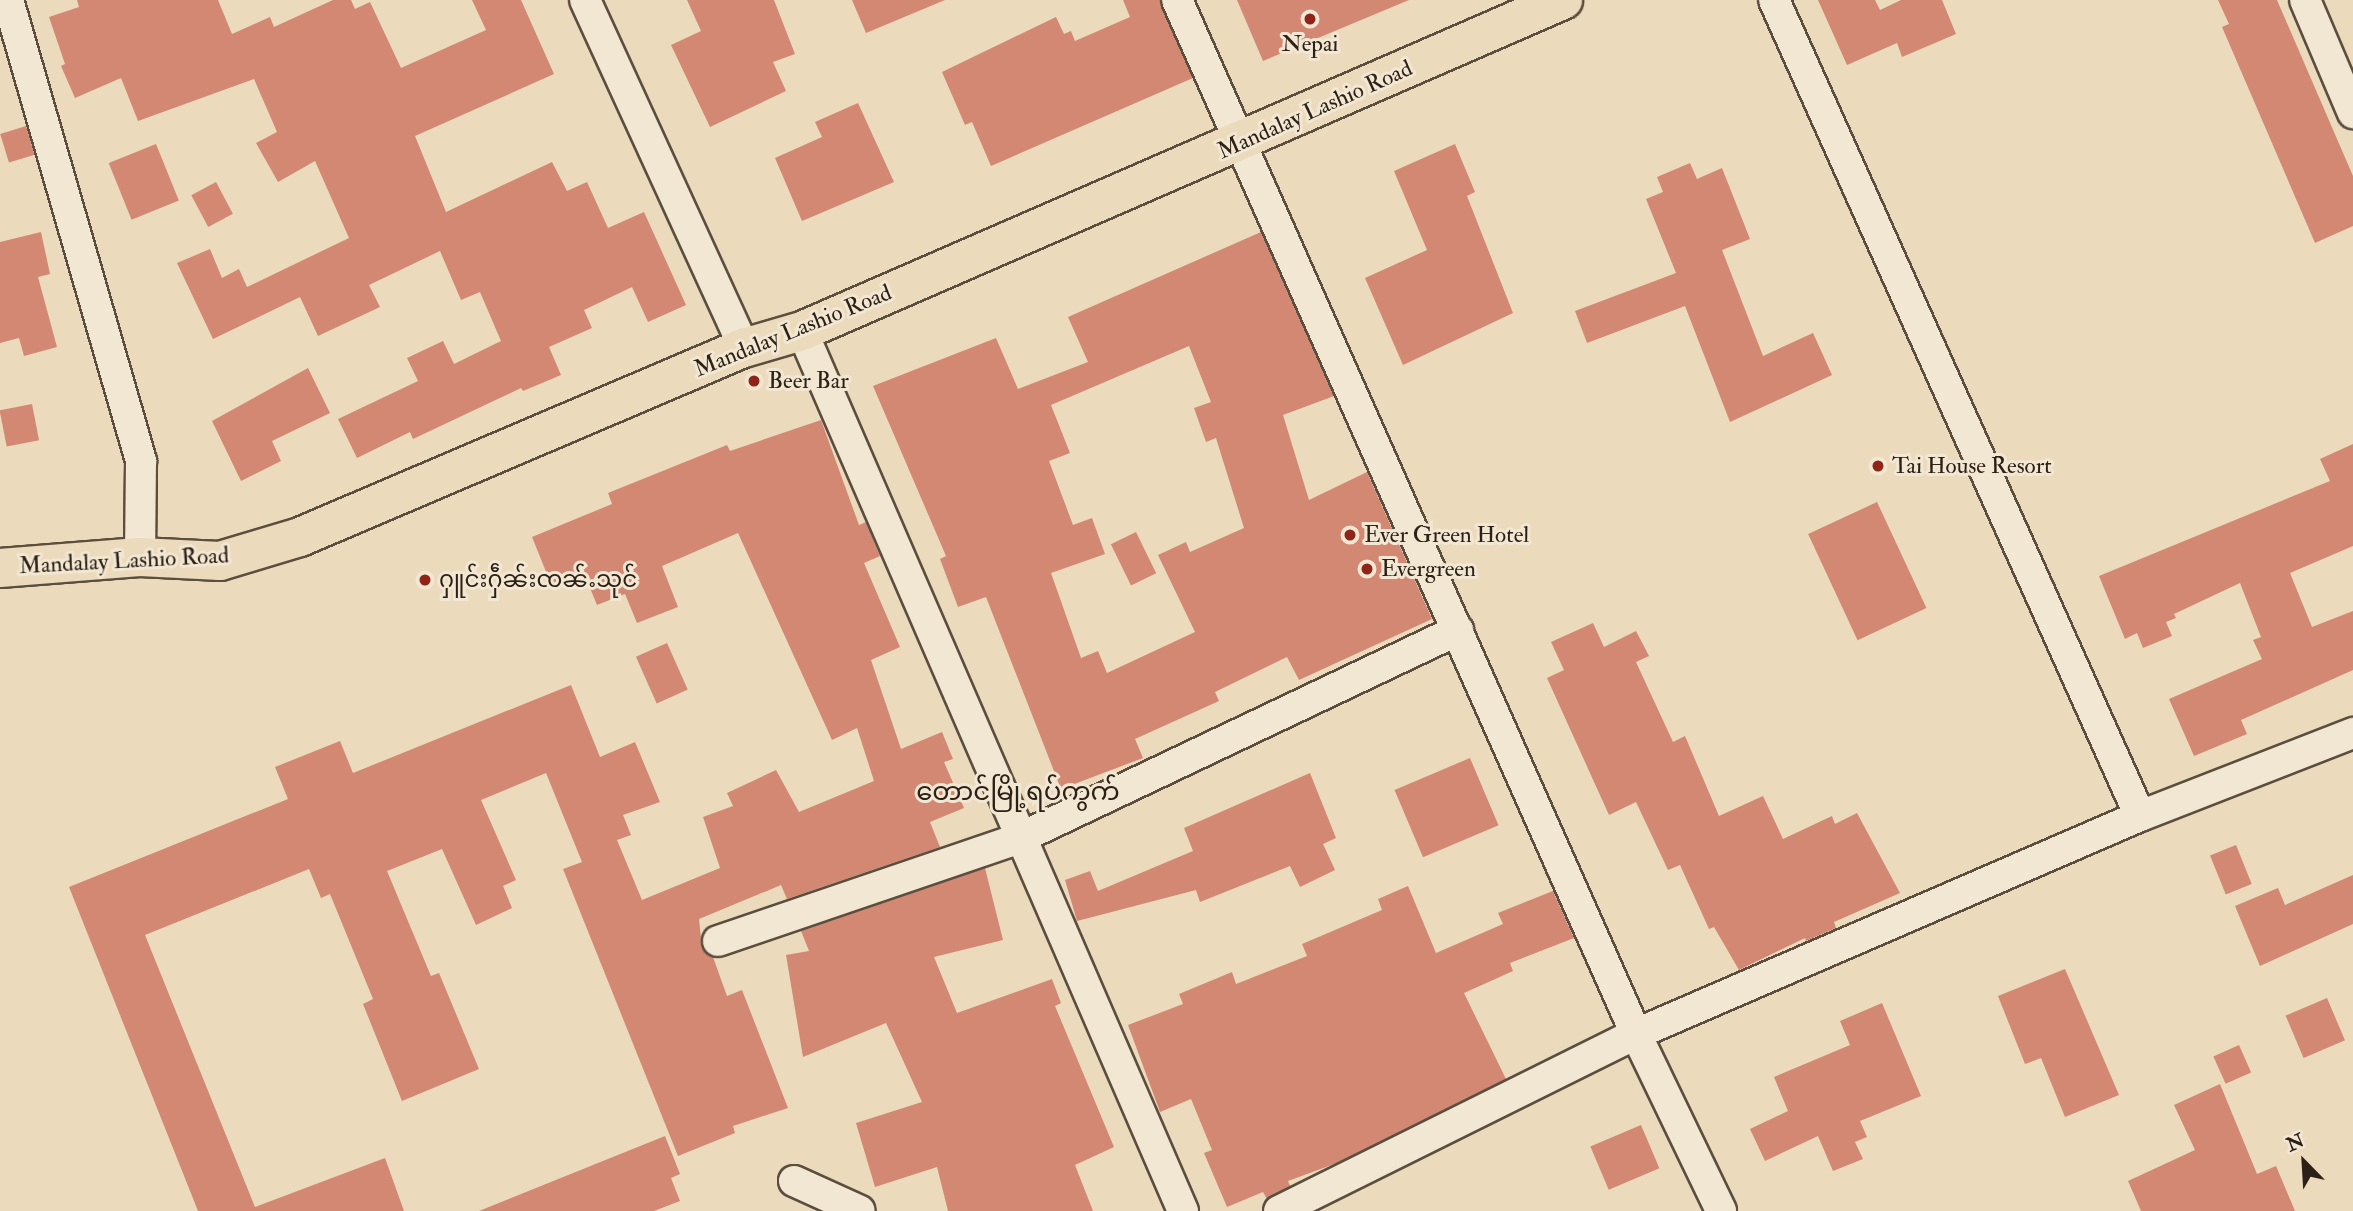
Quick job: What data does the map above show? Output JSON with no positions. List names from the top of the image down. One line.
{"streets":{"highway":["Mandalay Lashio Road"]},"districts":["တောင်မြို့ရပ်ကွက်"],"places":["Nepai","Beer Bar","Tai House Resort","Ever Green Hotel","Evergreen","ႁူင်းႁဵၼ်းၸၼ်ႉသုင်"],"north":"top left"}
